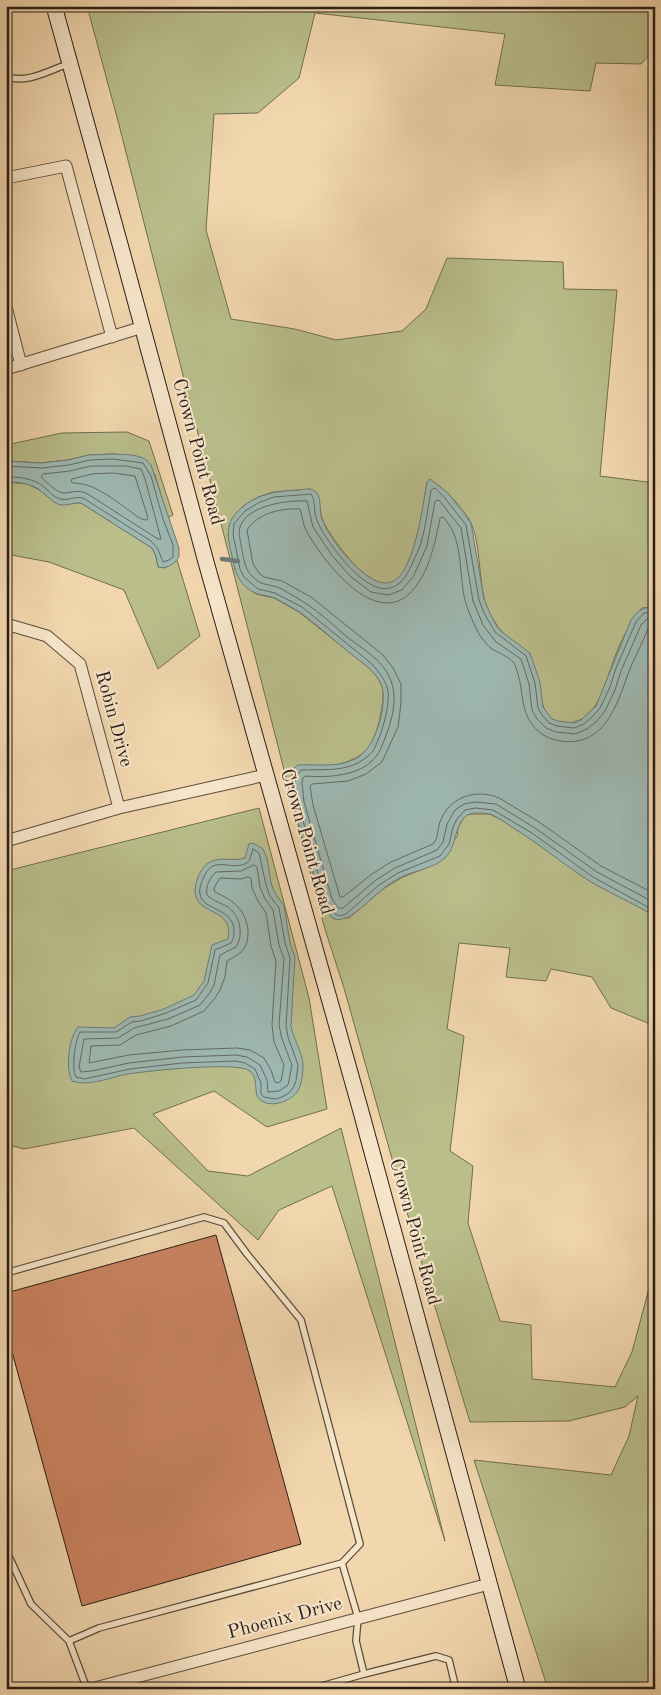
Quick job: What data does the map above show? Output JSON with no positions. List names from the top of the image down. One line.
{"streets":{"main road":["Crown Point Road"],"street":["Robin Drive","Phoenix Drive"]},"crossings":[["Crown Point Road","Phoenix Drive"]]}
